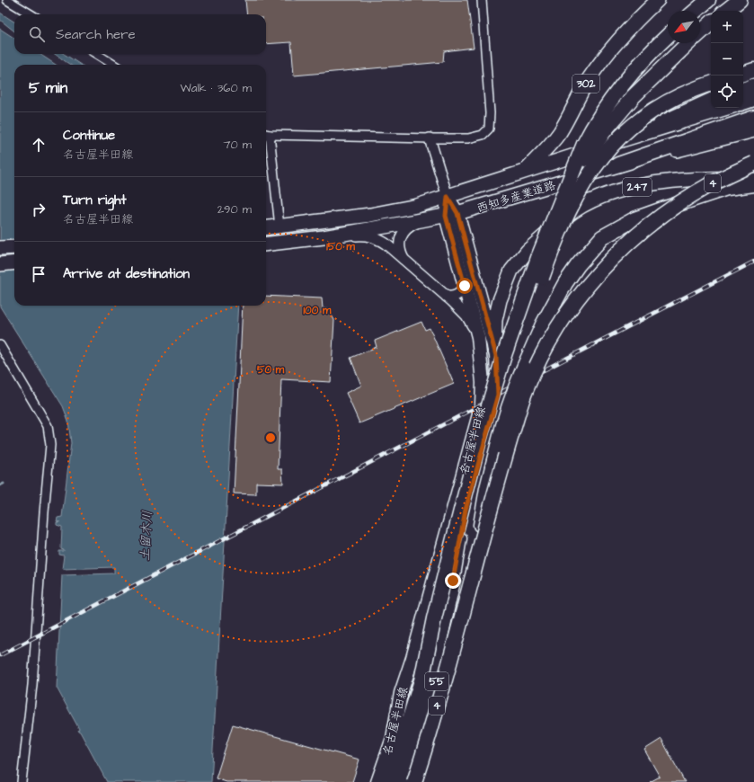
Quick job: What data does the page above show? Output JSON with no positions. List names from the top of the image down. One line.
{"streets":{"highway":["302","4","247","西知多産業道路"],"main road":["名古屋半田線","55"]},"crossings":[["302","西知多産業道路"],["247","名古屋半田線"],["西知多産業道路","名古屋半田線"]],"water":["土留木川"],"north":"bottom left","page":{"map_buttons":["+","−"],"search":"Search here","heading":["5 min","Walk · 360 m"],"list":[["Continue","名古屋半田線","70 m"],["Turn right","名古屋半田線","290 m"],"Arrive at destination"]},"rings":["150 m","100 m","50 m"]}
